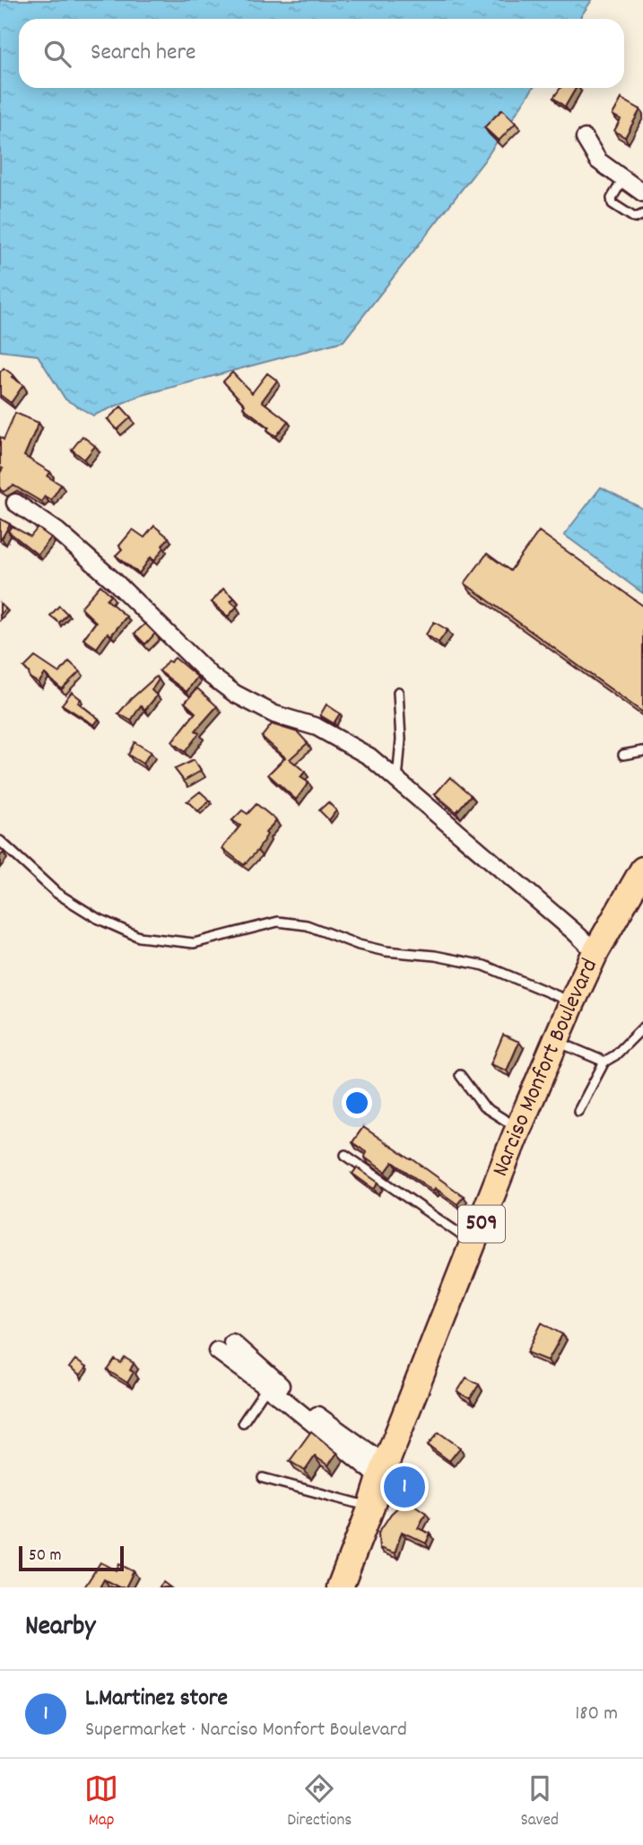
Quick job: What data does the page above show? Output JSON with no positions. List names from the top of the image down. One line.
{"streets":{"main road":["Narciso Monfort Boulevard","509"]},"scale_bar":"50 m","page":{"search":"Search here","pins":"1","scale":"50 m","heading":"Nearby","list":[{"mark":"1","name":"L.Martinez store","note":"Supermarket · Narciso Monfort Boulevard","value":"180 m"}],"nav":["Map","Directions","Saved"]}}
